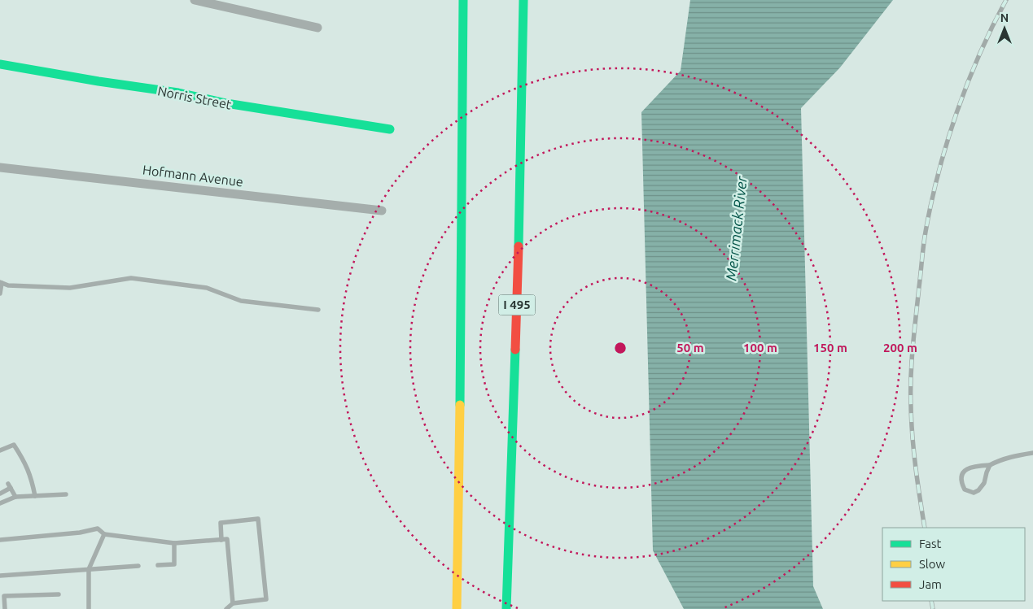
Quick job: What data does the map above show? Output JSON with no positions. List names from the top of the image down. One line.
{"streets":{"main road":["Norris Street","I 495"],"street":["Hofmann Avenue"]},"water":["Merrimack River"],"legend":["Fast","Slow","Jam"],"north":"top","rings":["50 m","100 m","150 m","200 m"]}
